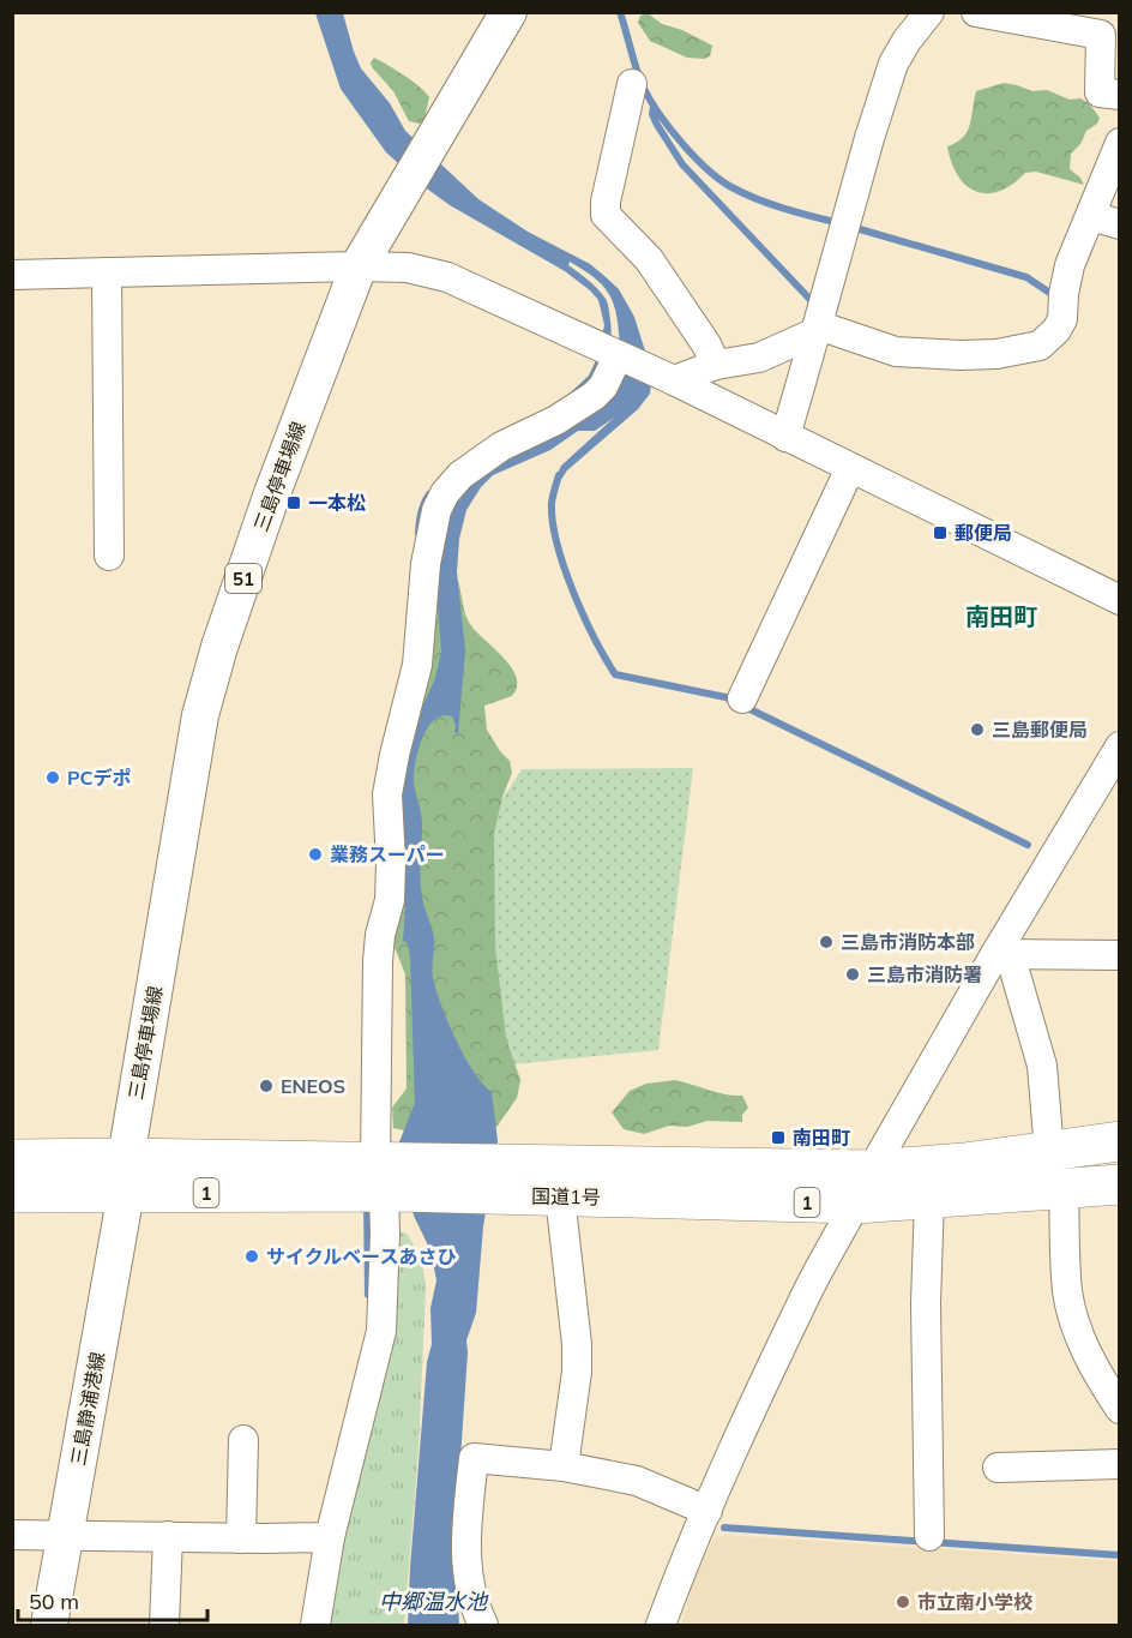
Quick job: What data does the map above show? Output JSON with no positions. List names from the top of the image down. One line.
{"streets":{"highway":["1","国道1号"],"main road":["三島停車場線","51","三島静浦港線"]},"crossings":[["三島停車場線","国道1号"],["三島停車場線","三島静浦港線"],["1","国道1号"],["国道1号","三島静浦港線"]],"districts":["南田町"],"water":["中郷温水池"],"places":{"transit":["一本松","郵便局","南田町"],"other":["三島郵便局","PCデポ","業務スーパー","三島市消防本部","三島市消防署","ENEOS","サイクルベースあさひ","市立南小学校"]},"scale_bar":"50 m"}
